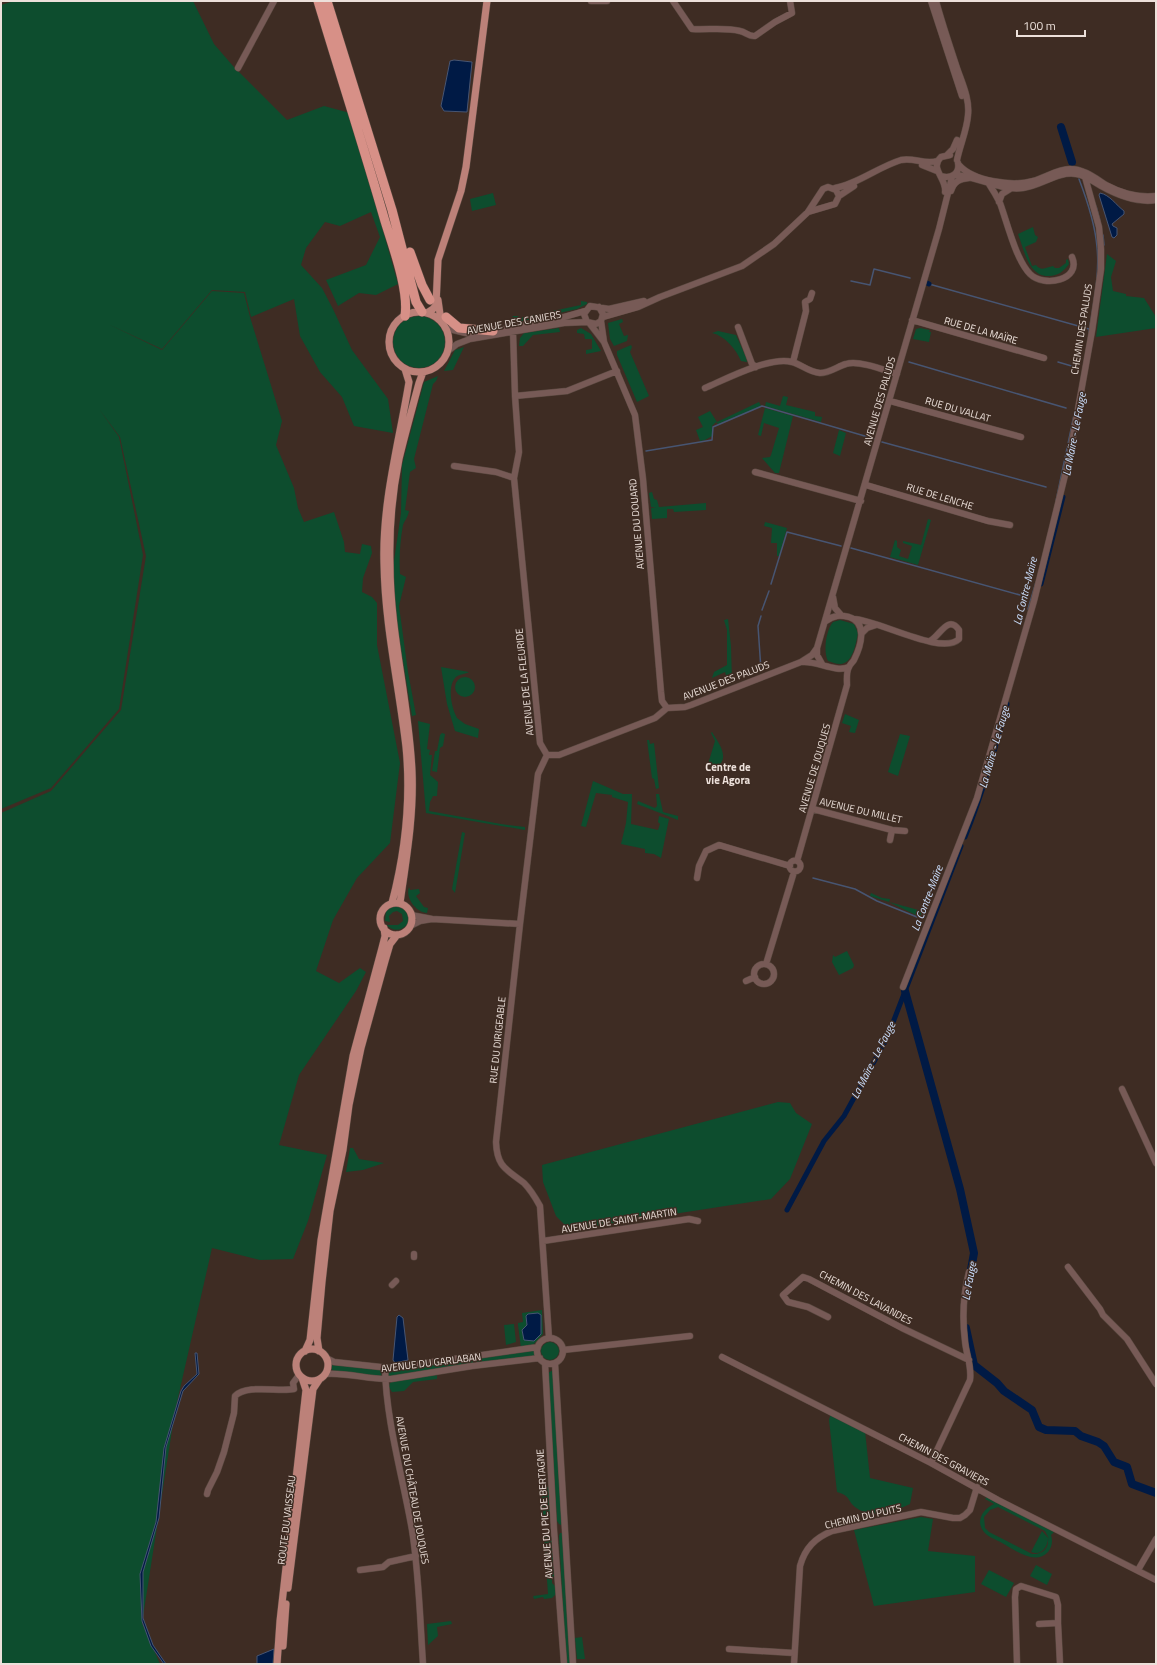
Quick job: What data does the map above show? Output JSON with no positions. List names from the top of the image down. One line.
{"streets":{"main road":["ROUTE DU VAISSEAU"],"street":["AVENUE DES CANIERS","CHEMIN DES PALUDS","RUE DE LA MAÏRE","AVENUE DES PALUDS","RUE DU VALLAT","RUE DE LENCHE","AVENUE DU DOUARD","AVENUE DE LA FLEURIDE","AVENUE DE JOUQUES","AVENUE DU MILLET","RUE DU DIRIGEABLE","AVENUE DE SAINT-MARTIN","CHEMIN DES LAVANDES","AVENUE DU GARLABAN","CHEMIN DES GRAVIERS","AVENUE DU CHÂTEAU DE JOUQUES","AVENUE DU PIC DE BERTAGNE","CHEMIN DU PUITS"]},"crossings":[["AVENUE DES CANIERS","AVENUE DU DOUARD"],["AVENUE DES CANIERS","AVENUE DE LA FLEURIDE"],["RUE DE LA MAÏRE","AVENUE DES PALUDS"],["AVENUE DES PALUDS","RUE DU VALLAT"],["AVENUE DES PALUDS","RUE DE LENCHE"],["AVENUE DES PALUDS","AVENUE DU DOUARD"],["AVENUE DES PALUDS","AVENUE DE JOUQUES"],["AVENUE DE JOUQUES","AVENUE DU MILLET"],["RUE DU DIRIGEABLE","AVENUE DE SAINT-MARTIN"],["AVENUE DU GARLABAN","AVENUE DU CHÂTEAU DE JOUQUES"],["AVENUE DU GARLABAN","AVENUE DU PIC DE BERTAGNE"],["AVENUE DU GARLABAN","ROUTE DU VAISSEAU"],["CHEMIN DES GRAVIERS","CHEMIN DU PUITS"]],"districts":["Centre de vie Agora"],"water":["La Maïre - Le Fauge","La Contre-Maïre","Le Fauge"],"scale_bar":"100 m"}
